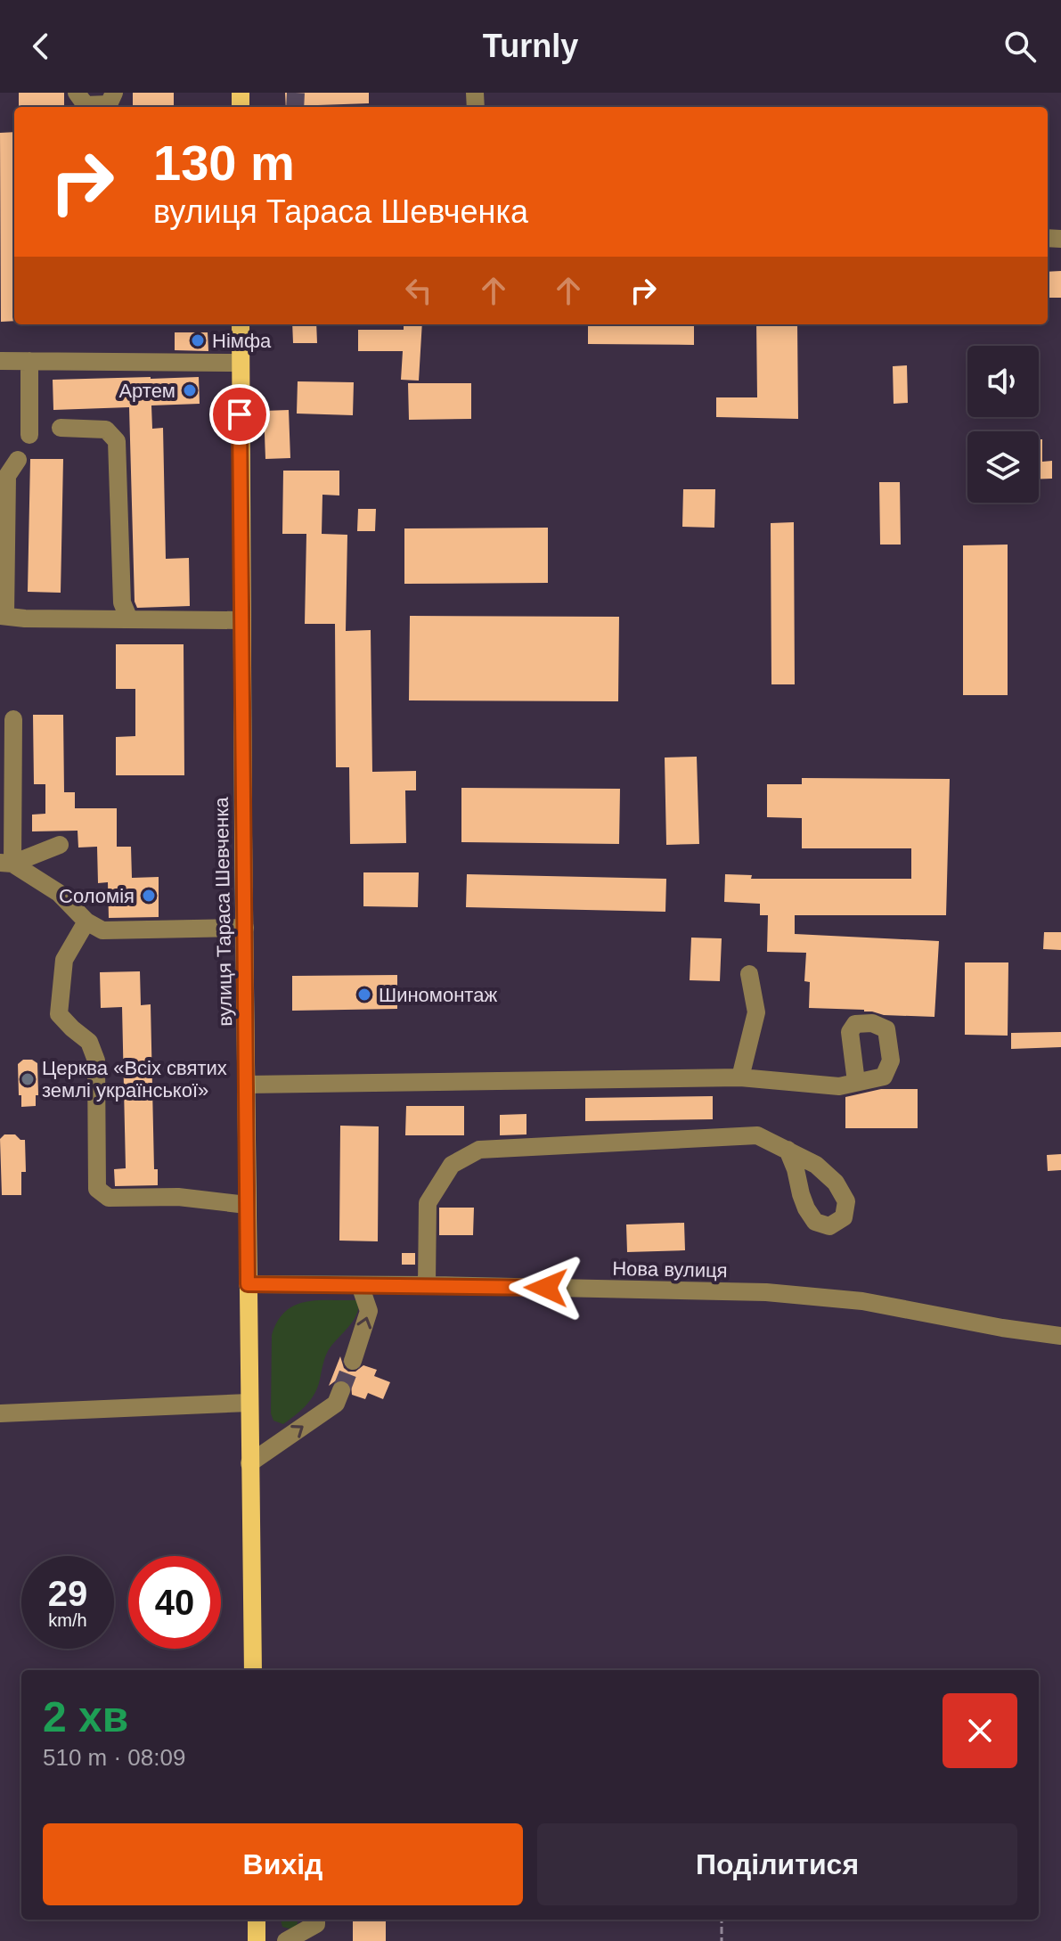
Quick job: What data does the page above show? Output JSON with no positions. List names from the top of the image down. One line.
{"streets":{"main road":["вулиця Тараса Шевченка"],"street":["Нова вулиця"]},"crossings":[["вулиця Тараса Шевченка","Нова вулиця"]],"places":["Німфа","Артем","Соломiя","Шиномонтаж","Церква «Всіх святих землі української»"],"page":{"header":"Turnly","turn":["130 m","вулиця Тараса Шевченка"],"speed":"29 km/h","limit":"40","heading":["2 хв","510 m · 08:09"],"buttons":["Вихід","Поділитися"]}}
